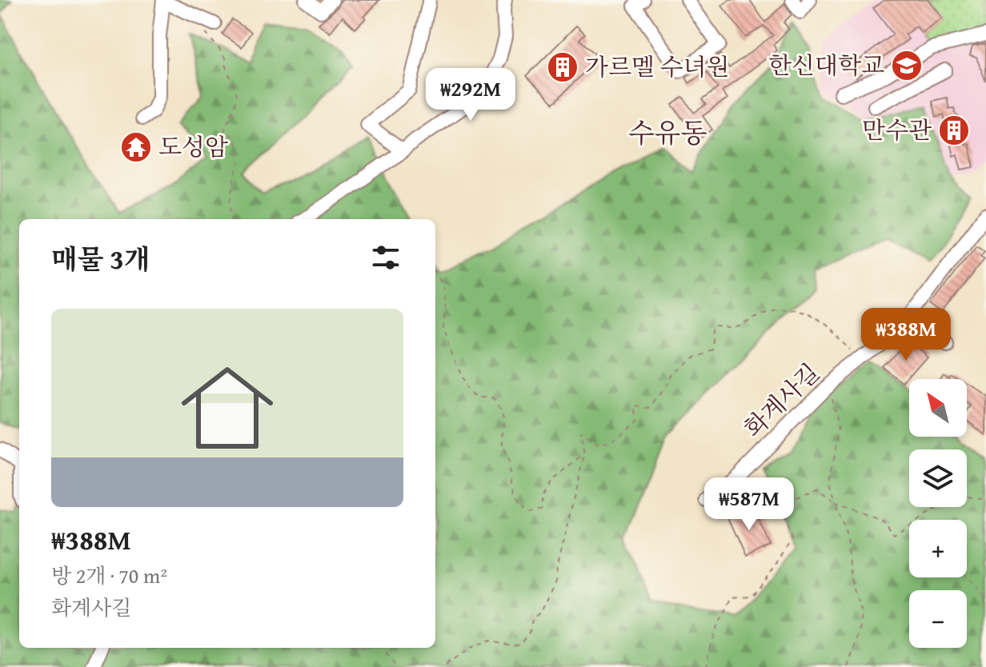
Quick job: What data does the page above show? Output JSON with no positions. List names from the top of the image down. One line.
{"streets":{"street":["화계사길"]},"districts":["수유동"],"places":{"school or university":["한신대학교"],"building":["가르멜 수녀원","만수관"],"temple":["도성암"]},"north":"top left","page":{"price":["₩292M","₩388M","₩587M"],"heading":"매물 3개","list":[{"name":"₩388M","note":"방 2개 · 70 m² · 화계사길"}],"map_buttons":["+","−"]}}
